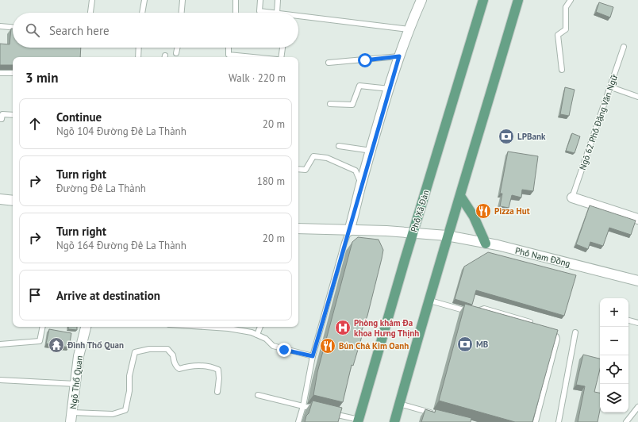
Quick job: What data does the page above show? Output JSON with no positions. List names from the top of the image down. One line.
{"streets":{"main road":["Phố Xã Đàn"],"street":["Phố Nam Đồng","Ngõ Thổ Quan"],"lane":["Ngõ 62 Phố Đặng Văn Ngữ"]},"crossings":[["Phố Xã Đàn","Phố Nam Đồng"]],"places":{"bank":["LPBank","MB"],"restaurant":["Pizza Hut","Bún Chả Kim Oanh"],"hospital":["Phòng khám Đa khoa Hưng Thịnh"],"temple":["Đình Thổ Quan"]},"page":{"search":"Search here","heading":["3 min","Walk · 220 m"],"list":[["Continue","Ngõ 104 Đường Đê La Thành","20 m"],["Turn right","Đường Đê La Thành","180 m"],["Turn right","Ngõ 164 Đường Đê La Thành","20 m"],"Arrive at destination"],"map_buttons":["+","−"]}}
